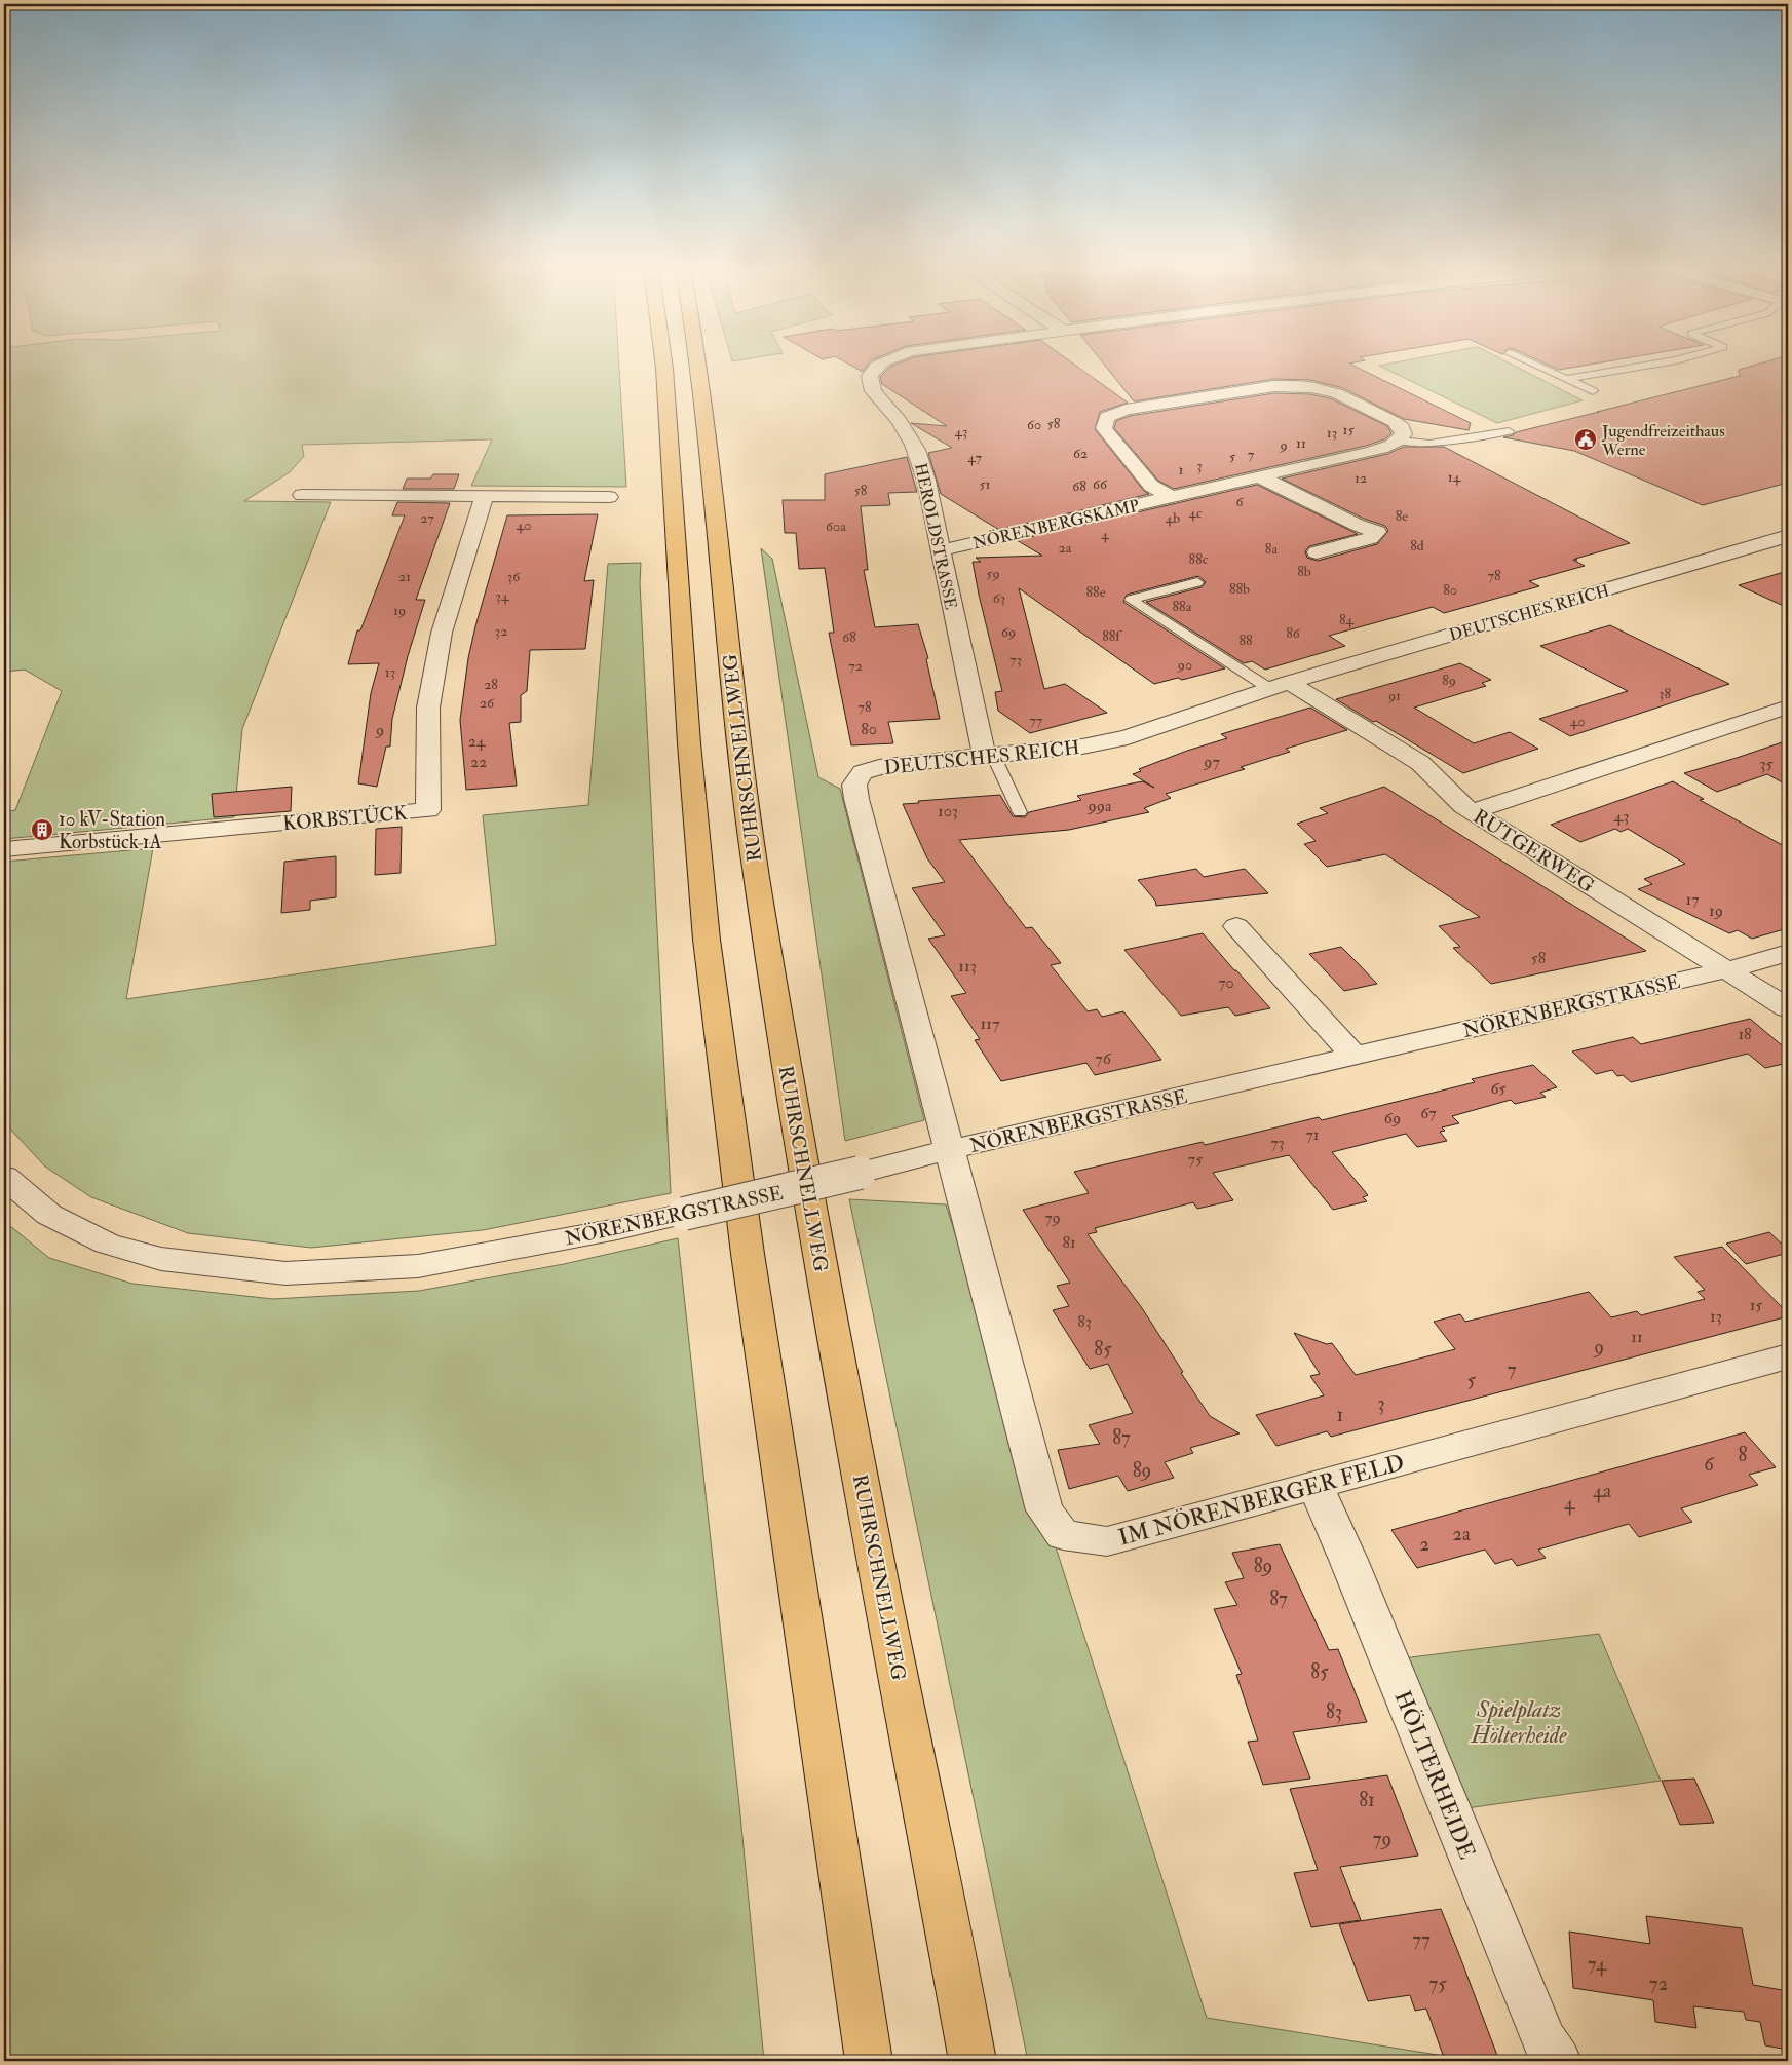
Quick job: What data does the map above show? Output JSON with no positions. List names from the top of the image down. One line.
{"streets":{"highway":["RUHRSCHNELLWEG"],"street":["NÖRENBERGSKAMP","HEROLDSTRASSE","DEUTSCHES REICH","KORBSTÜCK","RUTGERWEG","NÖRENBERGSTRASSE","IM NÖRENBERGER FELD","HÖLTERHEIDE"]},"crossings":[["NÖRENBERGSKAMP","HEROLDSTRASSE"],["HEROLDSTRASSE","DEUTSCHES REICH"],["DEUTSCHES REICH","RUTGERWEG"],["DEUTSCHES REICH","NÖRENBERGSTRASSE"],["DEUTSCHES REICH","IM NÖRENBERGER FELD"],["RUTGERWEG","NÖRENBERGSTRASSE"],["NÖRENBERGSTRASSE","IM NÖRENBERGER FELD"],["IM NÖRENBERGER FELD","HÖLTERHEIDE"]],"parks":["Spielplatz Hölterheide"],"places":{"public building":["Jugendfreizeithaus Werne"],"building":["10 kV-Station Korbstück 1A"]},"house_numbers":["58","60","15","43","13","11","9","62","7","5","47","3","1","14","12","51","66","68","58","6","4c","8e","27","4b","40","60a","4","8d","2a","8a","88c","8b","59","78","21","36","88b","80","88e","34","63","88a","19","84","32","69","86","88f","68","88","73","90","72","13","89","28","38","91","26","78","77","40","80","9","24","22","97","35","99a","103","43","17","19","58","113","70","117","18","76","65","67","69","71","73","75","79","81","15","13","83","11","9","85","7","5","3","1","87","8","6","89","4a","4","2a","2","89","87","85","83","81","79","77","74","75","72"]}
